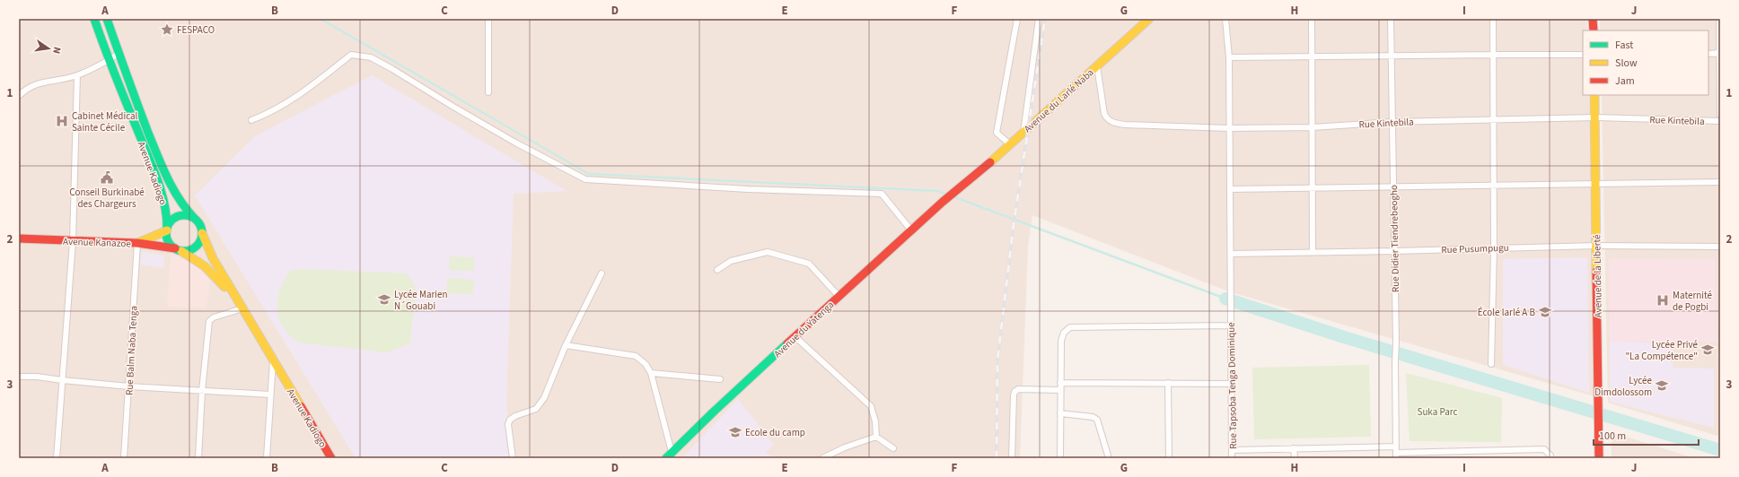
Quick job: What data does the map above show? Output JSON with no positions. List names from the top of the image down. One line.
{"streets":{"main road":["Avenue du Larlé Naba","Avenue Kadiogo","Avenue Kanazoe","Avenue de la Liberté","Avenue du Yatenga"],"street":["Rue Kintebila","Rue Didier Tiendrebeogho","Rue Pusumpugu","Rue Balm Naba Tenga","Rue Tapsoba Tenga Dominique"]},"crossings":[["Avenue du Larlé Naba","Rue Kintebila"],["Avenue du Larlé Naba","Avenue du Yatenga"],["Rue Kintebila","Rue Didier Tiendrebeogho"],["Rue Kintebila","Avenue de la Liberté"],["Rue Kintebila","Rue Tapsoba Tenga Dominique"],["Avenue Kadiogo","Avenue Kanazoe"],["Rue Didier Tiendrebeogho","Rue Pusumpugu"],["Avenue Kanazoe","Rue Balm Naba Tenga"],["Rue Pusumpugu","Avenue de la Liberté"],["Rue Pusumpugu","Rue Tapsoba Tenga Dominique"]],"parks":["Suka Parc"],"places":{"place":["FESPACO"],"hospital":["Cabinet Médical Sainte Cécile","Maternité de Pogbi"],"public building":["Conseil Burkinabé des Chargeurs"],"school or university":["Lycée Marien N´Gouabi","École larlé A B","Lycée Privé \"La Compétence\"","Lycée Dimdolossom","Ecole du camp"]},"legend":["Fast","Slow","Jam"],"scale_bar":"100 m","north":"right","grid":{"columns":["A","B","C","D","E","F","G","H","I","J"],"rows":["1","2","3"]}}
